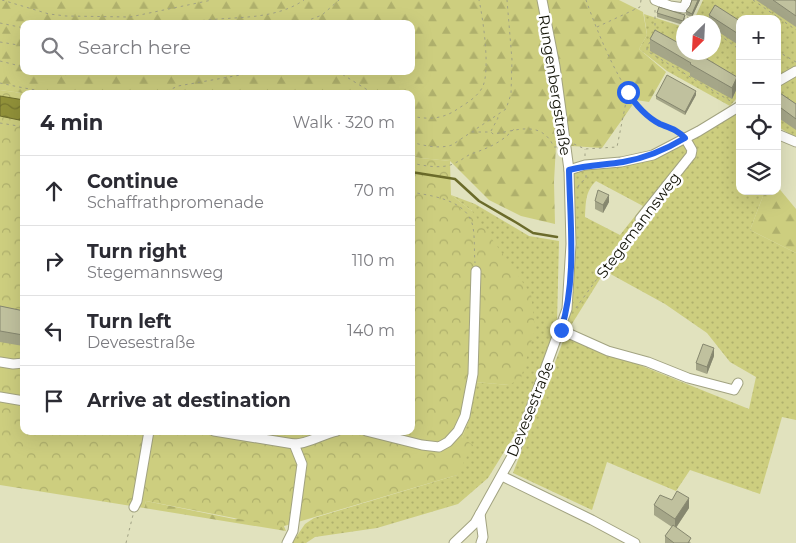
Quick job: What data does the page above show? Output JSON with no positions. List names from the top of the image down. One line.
{"streets":{"street":["Rungenbergstraße","Stegemannsweg","Devesestraße"]},"crossings":[["Rungenbergstraße","Stegemannsweg"],["Rungenbergstraße","Devesestraße"],["Stegemannsweg","Devesestraße"]],"north":"bottom left","page":{"map_buttons":["+","−"],"search":"Search here","heading":["4 min","Walk · 320 m"],"list":[["Continue","Schaffrathpromenade","70 m"],["Turn right","Stegemannsweg","110 m"],["Turn left","Devesestraße","140 m"],"Arrive at destination"]}}
